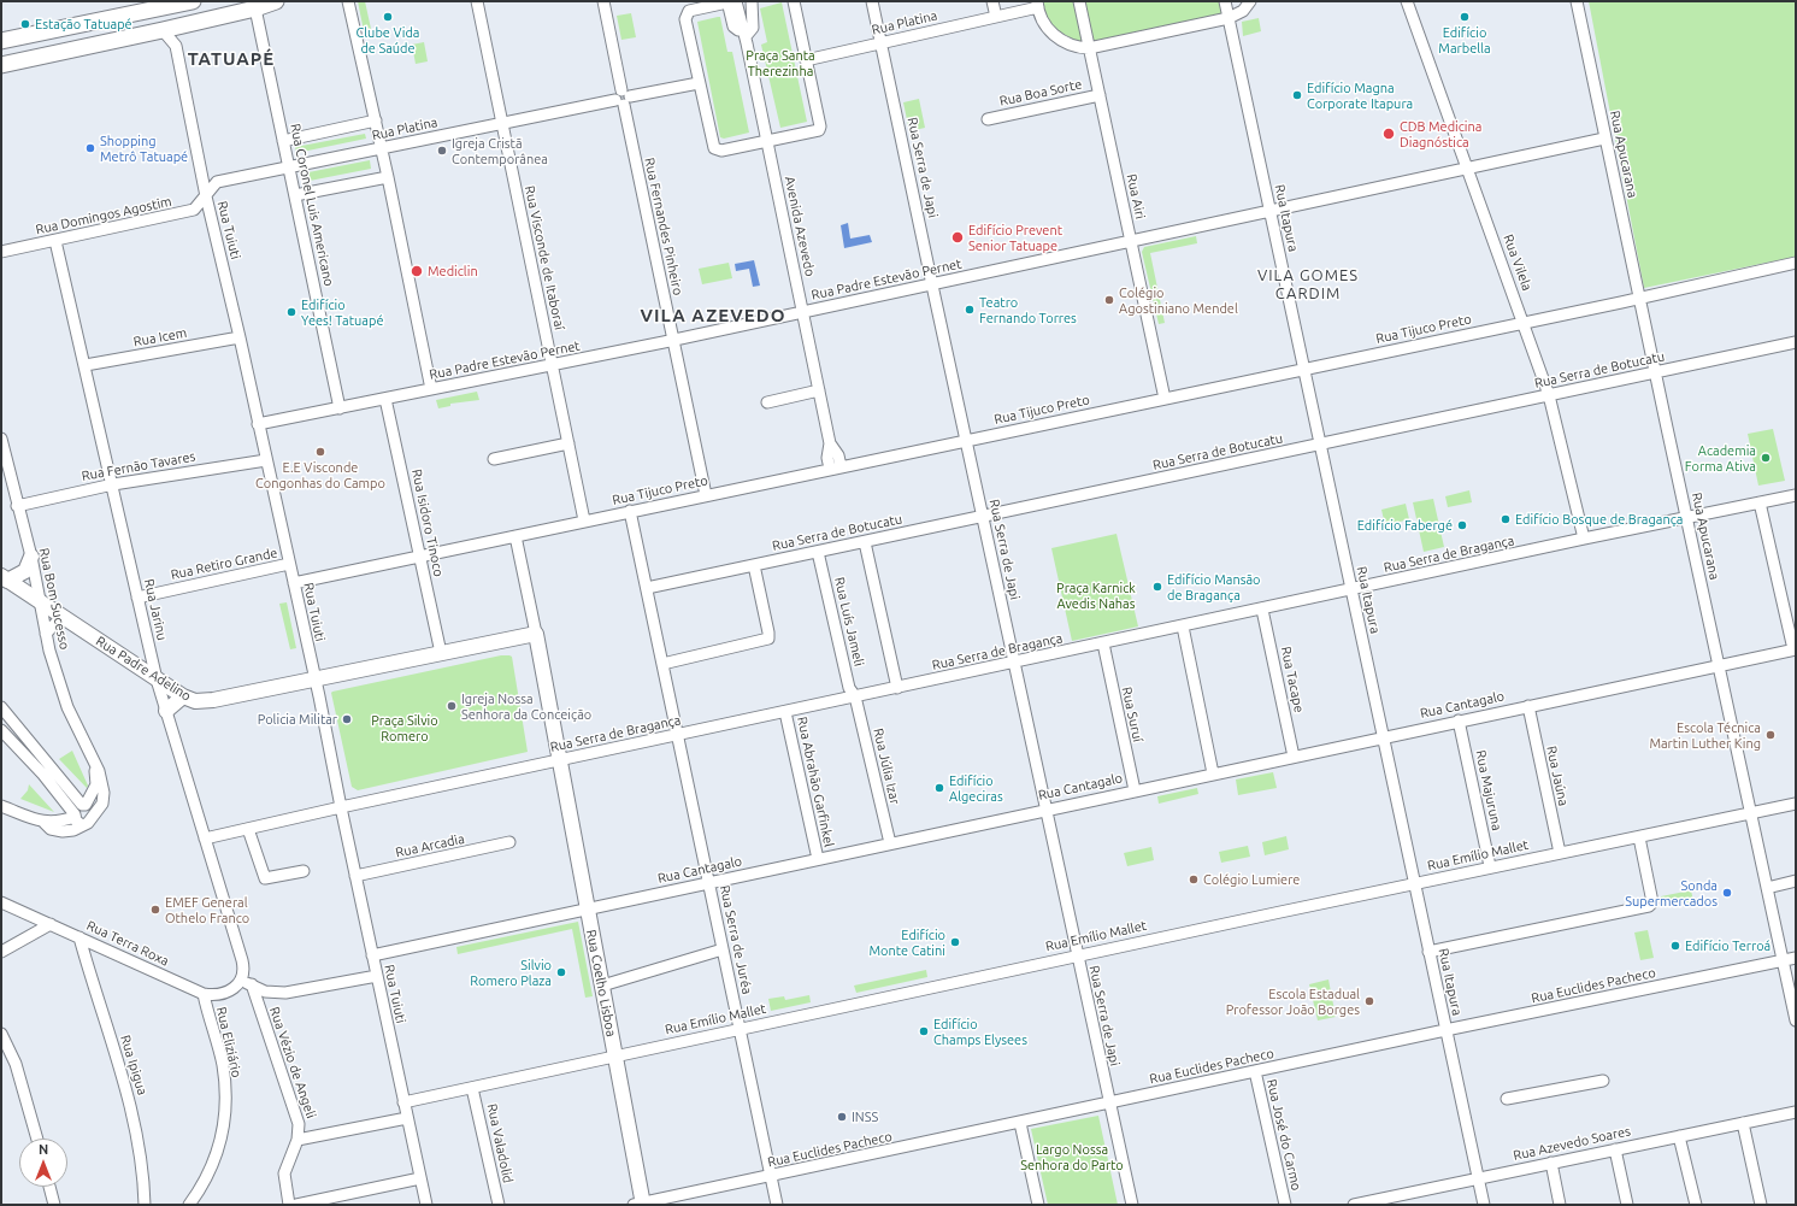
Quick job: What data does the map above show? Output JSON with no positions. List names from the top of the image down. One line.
{"streets":{"main road":["Rua Padre Adelino","Rua Coelho Lisboa"],"street":["Rua Platina","Rua Boa Sorte","Rua Apucarana","Rua Serra de Japi","Rua Airi","Rua Coronel Luis Americano","Rua Domingos Agostim","Rua Itapura","Rua Fernandes Pinheiro","Avenida Azevedo","Rua Tuiuti","Rua Visconde de Itaboraí","Rua Vilela","Rua Padre Estevão Pernet","Rua Tijuco Preto","Rua Icem","Rua Serra de Botucatu","Rua Fernão Tavares","Rua Isidoro Tinoco","Rua Serra de Bragança","Rua Retiro Grande","Rua Bom Sucesso","Rua Jarinu","Rua Luís Jameli","Rua Tacape","Rua Cantagalo","Rua Suruí","Rua Júlia Izar","Rua Jaúna","Rua Abrahão Garfinkel","Rua Majuruna","Rua Arcadia","Rua Emílio Mallet","Rua Serra de Juréa","Rua Terra Roxa","Rua Euclides Pacheco","Rua Eliziário","Rua Vézio de Angeli","Rua Ipigua","Rua José do Carmo","Rua Valadolid","Rua Azevedo Soares"]},"crossings":[["Rua Platina","Rua Serra de Japi"],["Rua Platina","Rua Coronel Luis Americano"],["Rua Platina","Rua Domingos Agostim"],["Rua Platina","Rua Fernandes Pinheiro"],["Rua Platina","Rua Tuiuti"],["Rua Platina","Rua Visconde de Itaboraí"],["Rua Boa Sorte","Rua Airi"],["Rua Apucarana","Rua Padre Estevão Pernet"],["Rua Apucarana","Rua Tijuco Preto"],["Rua Apucarana","Rua Serra de Botucatu"],["Rua Apucarana","Rua Serra de Bragança"],["Rua Apucarana","Rua Cantagalo"],["Rua Apucarana","Rua Emílio Mallet"],["Rua Apucarana","Rua Euclides Pacheco"],["Rua Serra de Japi","Rua Padre Estevão Pernet"],["Rua Serra de Japi","Rua Tijuco Preto"],["Rua Serra de Japi","Rua Serra de Botucatu"],["Rua Serra de Japi","Rua Serra de Bragança"],["Rua Serra de Japi","Rua Cantagalo"],["Rua Serra de Japi","Rua Emílio Mallet"],["Rua Serra de Japi","Rua Euclides Pacheco"],["Rua Airi","Rua Padre Estevão Pernet"],["Rua Airi","Rua Tijuco Preto"],["Rua Coronel Luis Americano","Rua Padre Estevão Pernet"],["Rua Domingos Agostim","Rua Tuiuti"],["Rua Domingos Agostim","Rua Jarinu"],["Rua Itapura","Rua Padre Estevão Pernet"],["Rua Itapura","Rua Tijuco Preto"],["Rua Itapura","Rua Serra de Botucatu"],["Rua Itapura","Rua Serra de Bragança"],["Rua Itapura","Rua Cantagalo"],["Rua Itapura","Rua Emílio Mallet"],["Rua Itapura","Rua Euclides Pacheco"],["Rua Itapura","Rua Azevedo Soares"],["Rua Fernandes Pinheiro","Rua Padre Estevão Pernet"],["Rua Fernandes Pinheiro","Rua Tijuco Preto"],["Avenida Azevedo","Rua Padre Estevão Pernet"],["Avenida Azevedo","Rua Tijuco Preto"],["Rua Tuiuti","Rua Padre Estevão Pernet"],["Rua Tuiuti","Rua Tijuco Preto"],["Rua Tuiuti","Rua Icem"],["Rua Tuiuti","Rua Fernão Tavares"],["Rua Tuiuti","Rua Serra de Bragança"],["Rua Tuiuti","Rua Retiro Grande"],["Rua Tuiuti","Rua Padre Adelino"],["Rua Tuiuti","Rua Cantagalo"],["Rua Tuiuti","Rua Arcadia"],["Rua Tuiuti","Rua Emílio Mallet"],["Rua Visconde de Itaboraí","Rua Padre Estevão Pernet"],["Rua Visconde de Itaboraí","Rua Tijuco Preto"],["Rua Vilela","Rua Padre Estevão Pernet"],["Rua Vilela","Rua Tijuco Preto"],["Rua Vilela","Rua Serra de Botucatu"],["Rua Vilela","Rua Serra de Bragança"],["Rua Padre Estevão Pernet","Rua Isidoro Tinoco"],["Rua Tijuco Preto","Rua Isidoro Tinoco"],["Rua Tijuco Preto","Rua Serra de Juréa"],["Rua Icem","Rua Jarinu"],["Rua Serra de Botucatu","Rua Luís Jameli"],["Rua Serra de Botucatu","Rua Serra de Juréa"],["Rua Fernão Tavares","Rua Bom Sucesso"],["Rua Fernão Tavares","Rua Jarinu"],["Rua Serra de Bragança","Rua Jarinu"],["Rua Serra de Bragança","Rua Luís Jameli"],["Rua Serra de Bragança","Rua Tacape"],["Rua Serra de Bragança","Rua Suruí"],["Rua Serra de Bragança","Rua Júlia Izar"],["Rua Serra de Bragança","Rua Abrahão Garfinkel"],["Rua Serra de Bragança","Rua Serra de Juréa"],["Rua Serra de Bragança","Rua Coelho Lisboa"],["Rua Retiro Grande","Rua Jarinu"],["Rua Bom Sucesso","Rua Padre Adelino"],["Rua Jarinu","Rua Padre Adelino"],["Rua Jarinu","Rua Terra Roxa"],["Rua Jarinu","Rua Vézio de Angeli"],["Rua Luís Jameli","Rua Júlia Izar"],["Rua Tacape","Rua Cantagalo"],["Rua Cantagalo","Rua Suruí"],["Rua Cantagalo","Rua Júlia Izar"],["Rua Cantagalo","Rua Jaúna"],["Rua Cantagalo","Rua Abrahão Garfinkel"],["Rua Cantagalo","Rua Majuruna"],["Rua Cantagalo","Rua Serra de Juréa"],["Rua Cantagalo","Rua Coelho Lisboa"],["Rua Jaúna","Rua Emílio Mallet"],["Rua Majuruna","Rua Emílio Mallet"],["Rua Emílio Mallet","Rua Serra de Juréa"],["Rua Emílio Mallet","Rua Coelho Lisboa"],["Rua Emílio Mallet","Rua Valadolid"],["Rua Serra de Juréa","Rua Euclides Pacheco"],["Rua Terra Roxa","Rua Eliziário"],["Rua Terra Roxa","Rua Vézio de Angeli"],["Rua Terra Roxa","Rua Ipigua"],["Rua Coelho Lisboa","Rua Euclides Pacheco"],["Rua Euclides Pacheco","Rua José do Carmo"]],"districts":["TATUAPÉ","VILA GOMES CARDIM","VILA AZEVEDO"],"parks":["Praça Santa Therezinha","Praça Karnick Avedis Nahas","Praça Silvio Romero","Largo Nossa Senhora do Parto"],"places":["Clube Vida de Saúde","Edifício Marbella","Estação Tatuapé","Edifício Magna Corporate Itapura","CDB Medicina Diagnóstica","Shopping Metrô Tatuapé","Igreja Cristã Contemporânea","Edifício Prevent Senior Tatuape","Mediclin","Colégio Agostiniano Mendel","Teatro Fernando Torres","Edifício Yees! Tatuapé","E.E Visconde Congonhas do Campo","Academia Forma Ativa","Edifício Bosque de Bragança","Edifício Fabergé","Edifício Mansão de Bragança","Igreja Nossa Senhora da Conceição","Policia Militar","Escola Técnica Martin Luther King","Edifício Algeciras","Colégio Lumiere","Sonda Supermercados","EMEF General Othelo Franco","Edifício Monte Catini","Edifício Terroá","Silvio Romero Plaza","Escola Estadual Professor João Borges","Edifício Champs Elysees","INSS"],"north":"top"}
